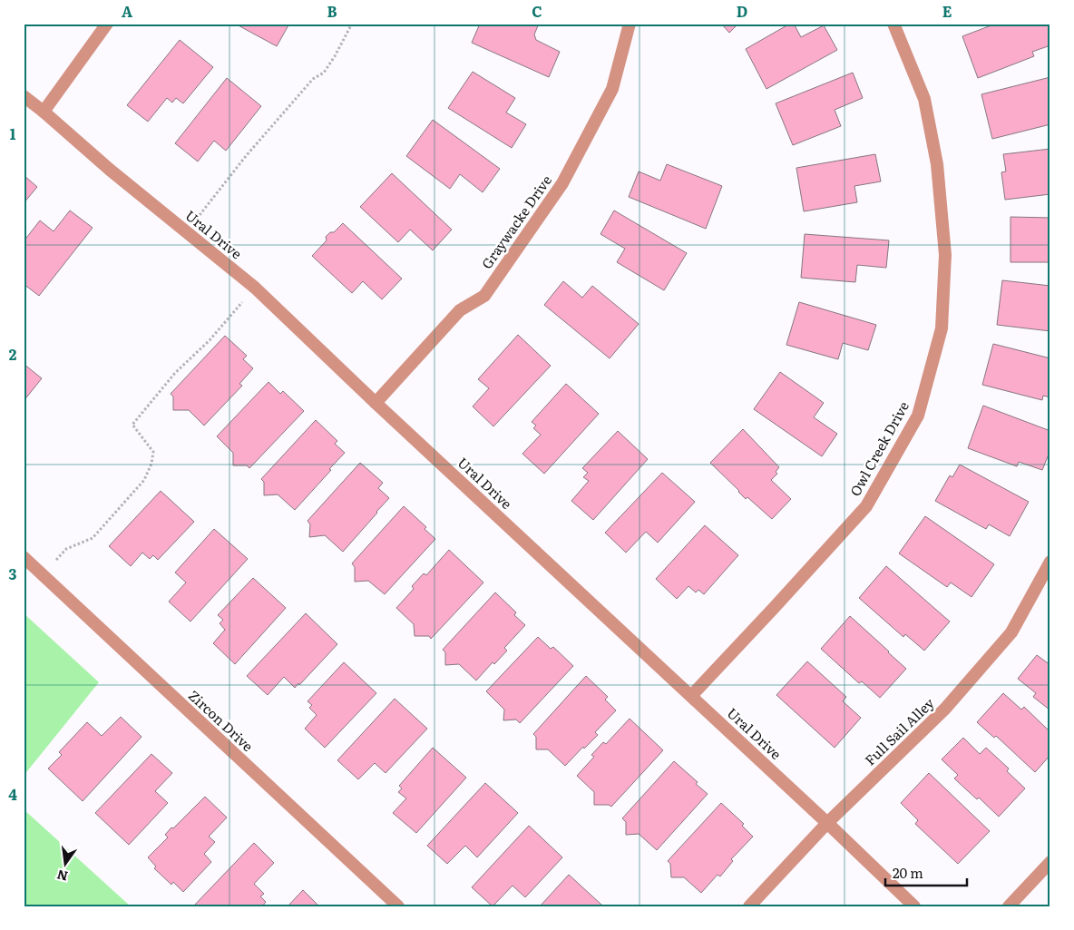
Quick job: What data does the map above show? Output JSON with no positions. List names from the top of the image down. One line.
{"streets":{"street":["Graywacke Drive","Ural Drive","Owl Creek Drive","Zircon Drive","Full Sail Alley"]},"crossings":[["Graywacke Drive","Ural Drive"],["Ural Drive","Owl Creek Drive"],["Ural Drive","Full Sail Alley"]],"scale_bar":"20 m","north":"bottom","grid":{"columns":["A","B","C","D","E"],"rows":["1","2","3","4"]}}
